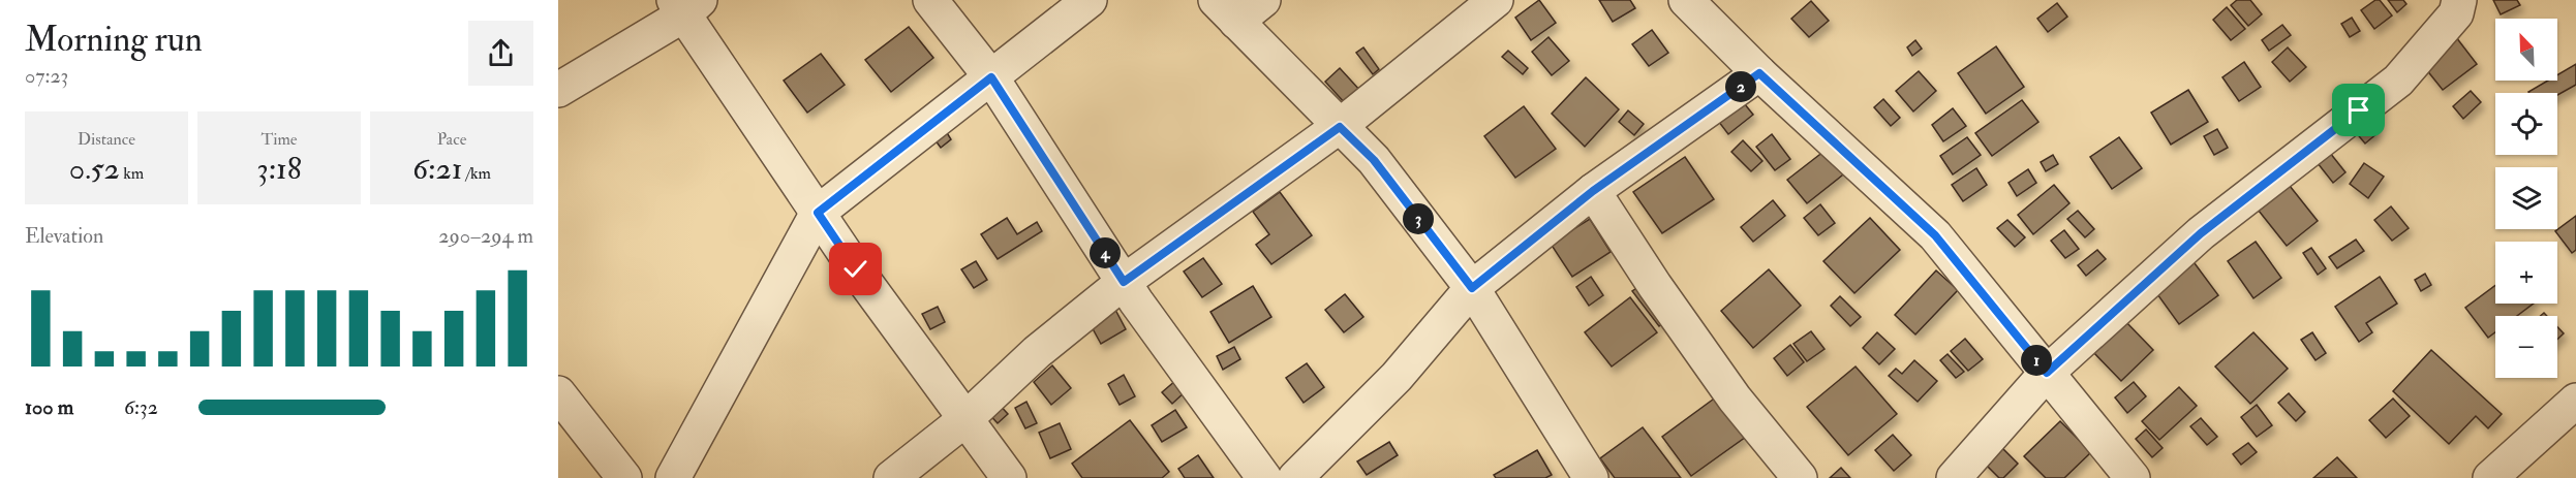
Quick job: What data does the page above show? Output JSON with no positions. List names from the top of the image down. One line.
{"north":"top left","page":{"heading":["Morning run","07:23"],"map_buttons":["+","−"],"pins":["2","3","4","1"],"stats":[["Distance","0.52 km"],["Time","3:18"],["Pace","6:21 /km"]],"chart":["Elevation","290–294 m"],"list":[{"name":"100 m","note":"6:32"}]}}
